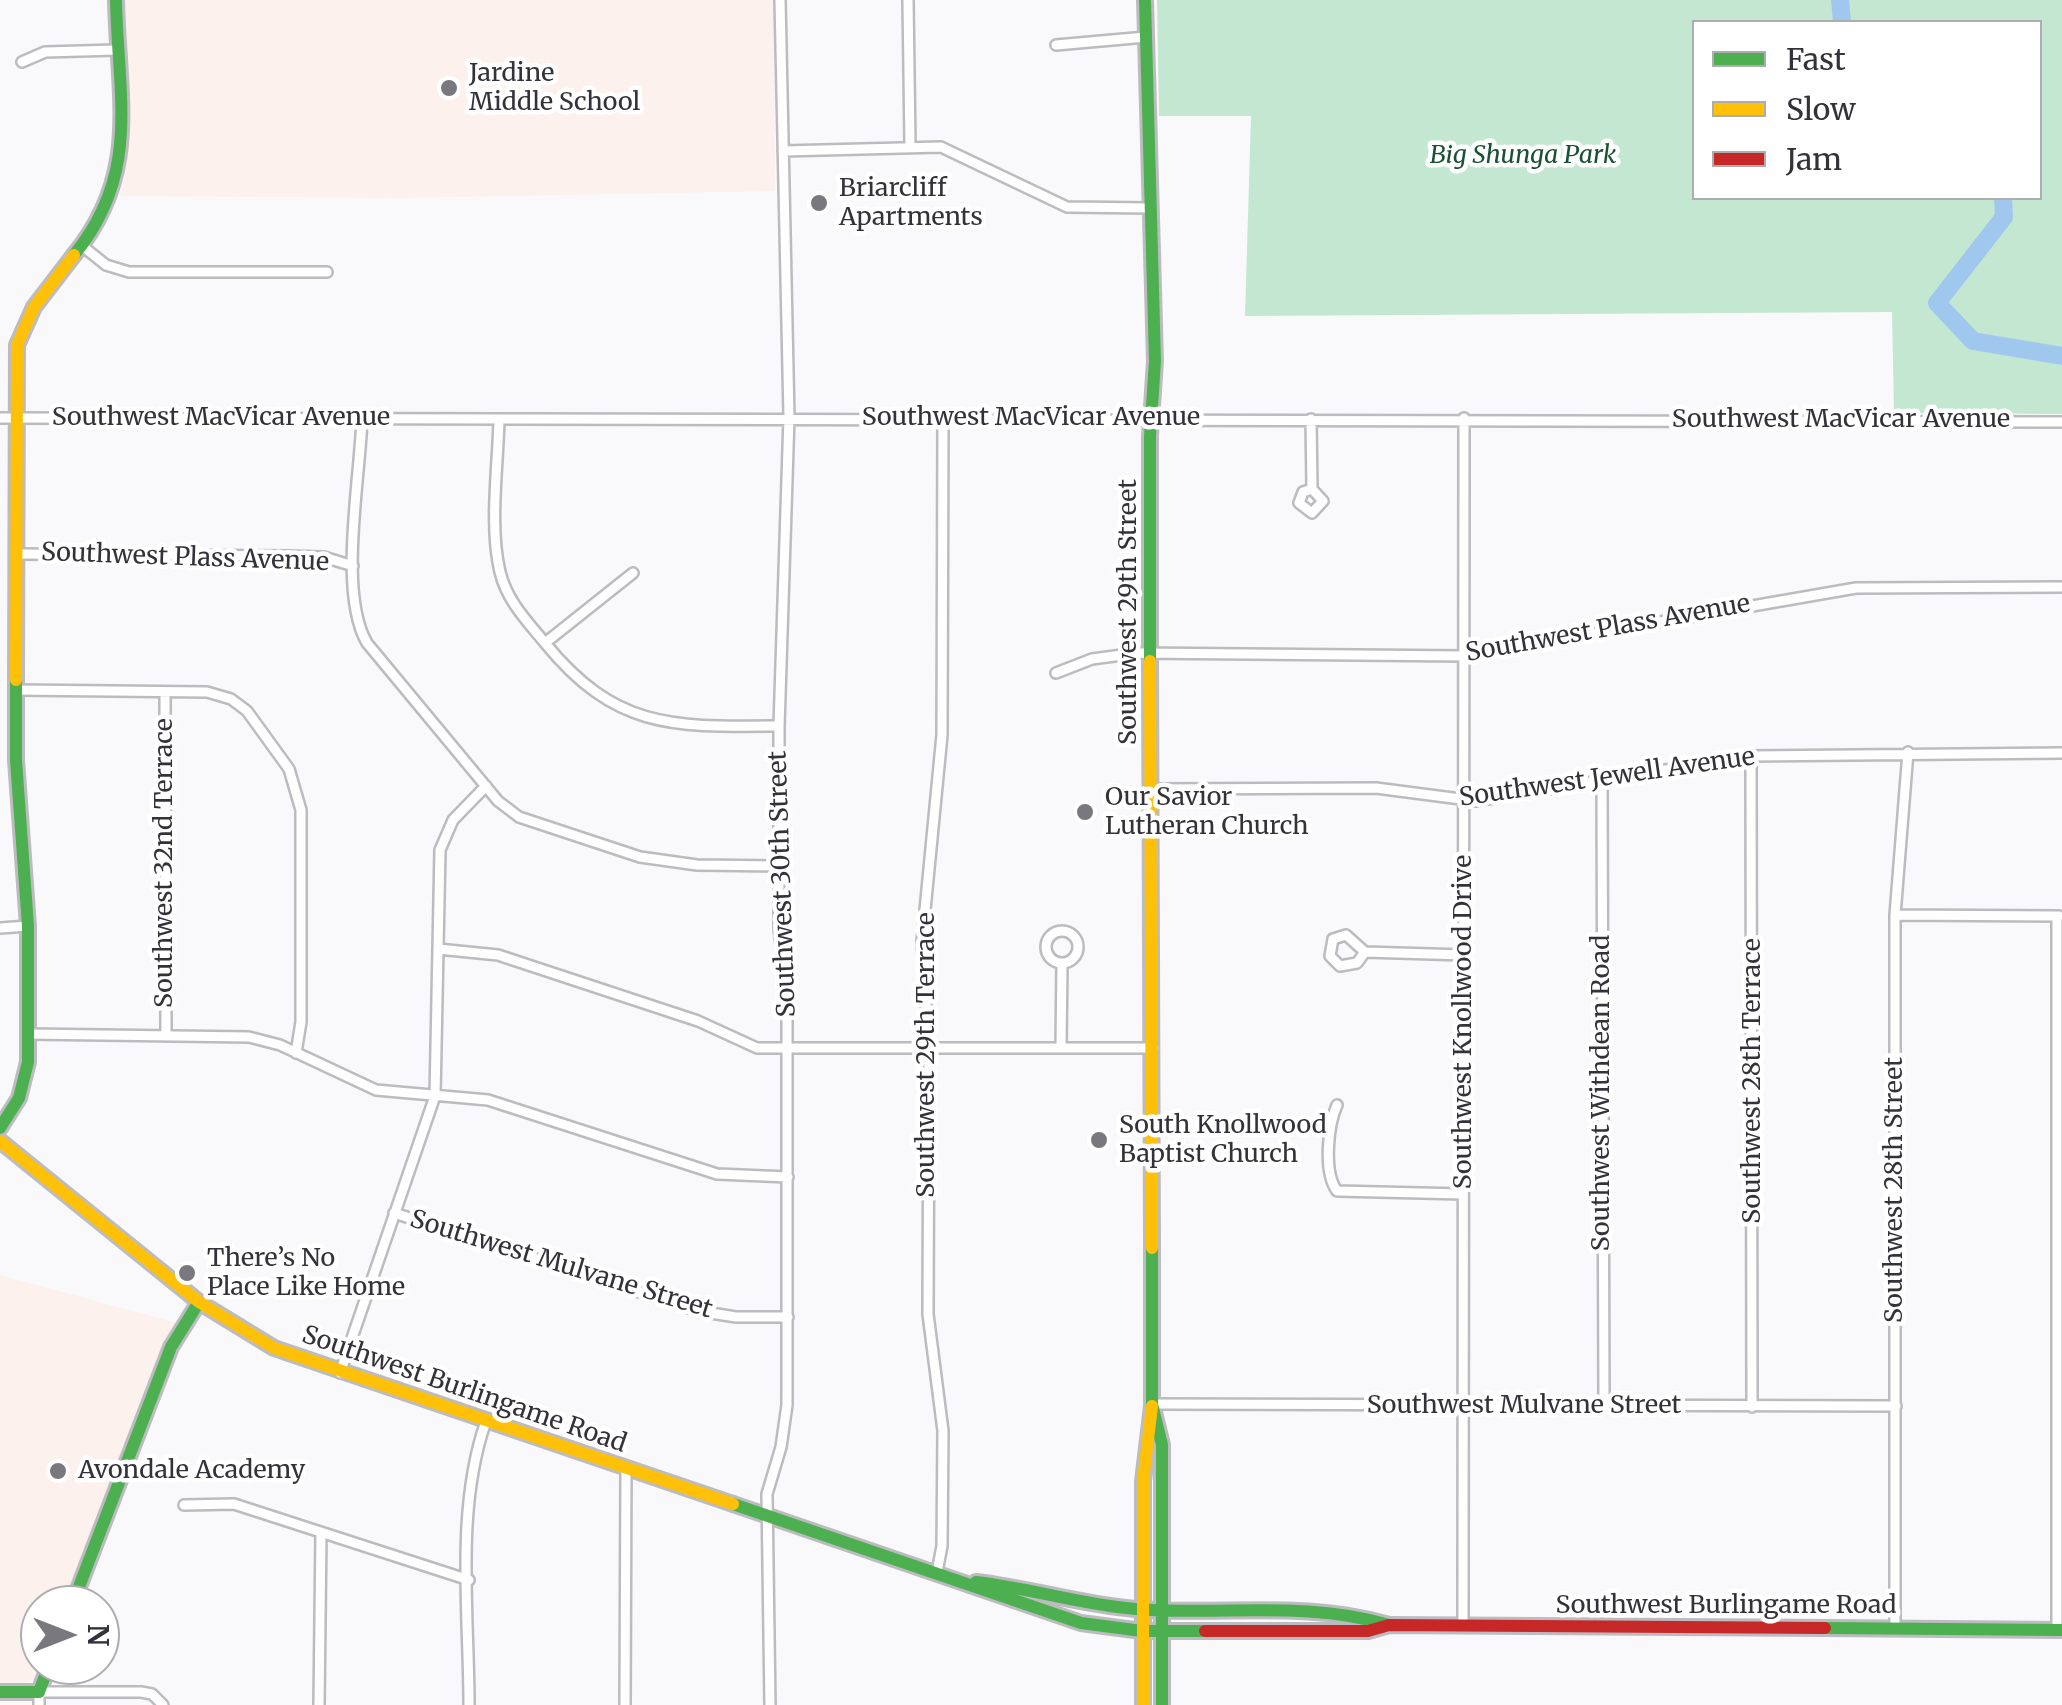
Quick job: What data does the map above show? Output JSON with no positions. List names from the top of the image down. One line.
{"streets":{"main road":["Southwest 29th Street","Southwest Burlingame Road"],"street":["Southwest MacVicar Avenue","Southwest Plass Avenue","Southwest Jewell Avenue","Southwest 32nd Terrace","Southwest 30th Street","Southwest Knollwood Drive","Southwest 29th Terrace","Southwest 28th Terrace","Southwest Withdean Road","Southwest 28th Street","Southwest Mulvane Street"]},"crossings":[["Southwest MacVicar Avenue","Southwest 29th Street"],["Southwest MacVicar Avenue","Southwest 30th Street"],["Southwest MacVicar Avenue","Southwest Knollwood Drive"],["Southwest MacVicar Avenue","Southwest 29th Terrace"],["Southwest Plass Avenue","Southwest 29th Street"],["Southwest Plass Avenue","Southwest Knollwood Drive"],["Southwest 29th Street","Southwest Jewell Avenue"],["Southwest 29th Street","Southwest Mulvane Street"],["Southwest 29th Street","Southwest Burlingame Road"],["Southwest Jewell Avenue","Southwest Knollwood Drive"],["Southwest Jewell Avenue","Southwest 28th Terrace"],["Southwest Jewell Avenue","Southwest Withdean Road"],["Southwest Jewell Avenue","Southwest 28th Street"],["Southwest 30th Street","Southwest Mulvane Street"],["Southwest 30th Street","Southwest Burlingame Road"],["Southwest Knollwood Drive","Southwest Mulvane Street"],["Southwest Knollwood Drive","Southwest Burlingame Road"],["Southwest 29th Terrace","Southwest Burlingame Road"],["Southwest 28th Terrace","Southwest Mulvane Street"],["Southwest Withdean Road","Southwest Mulvane Street"],["Southwest 28th Street","Southwest Mulvane Street"],["Southwest 28th Street","Southwest Burlingame Road"]],"parks":["Big Shunga Park"],"places":["Jardine Middle School","Briarcliff Apartments","Our Savior Lutheran Church","South Knollwood Baptist Church","There’s No Place Like Home","Avondale Academy"],"legend":["Fast","Slow","Jam"],"north":"right"}
